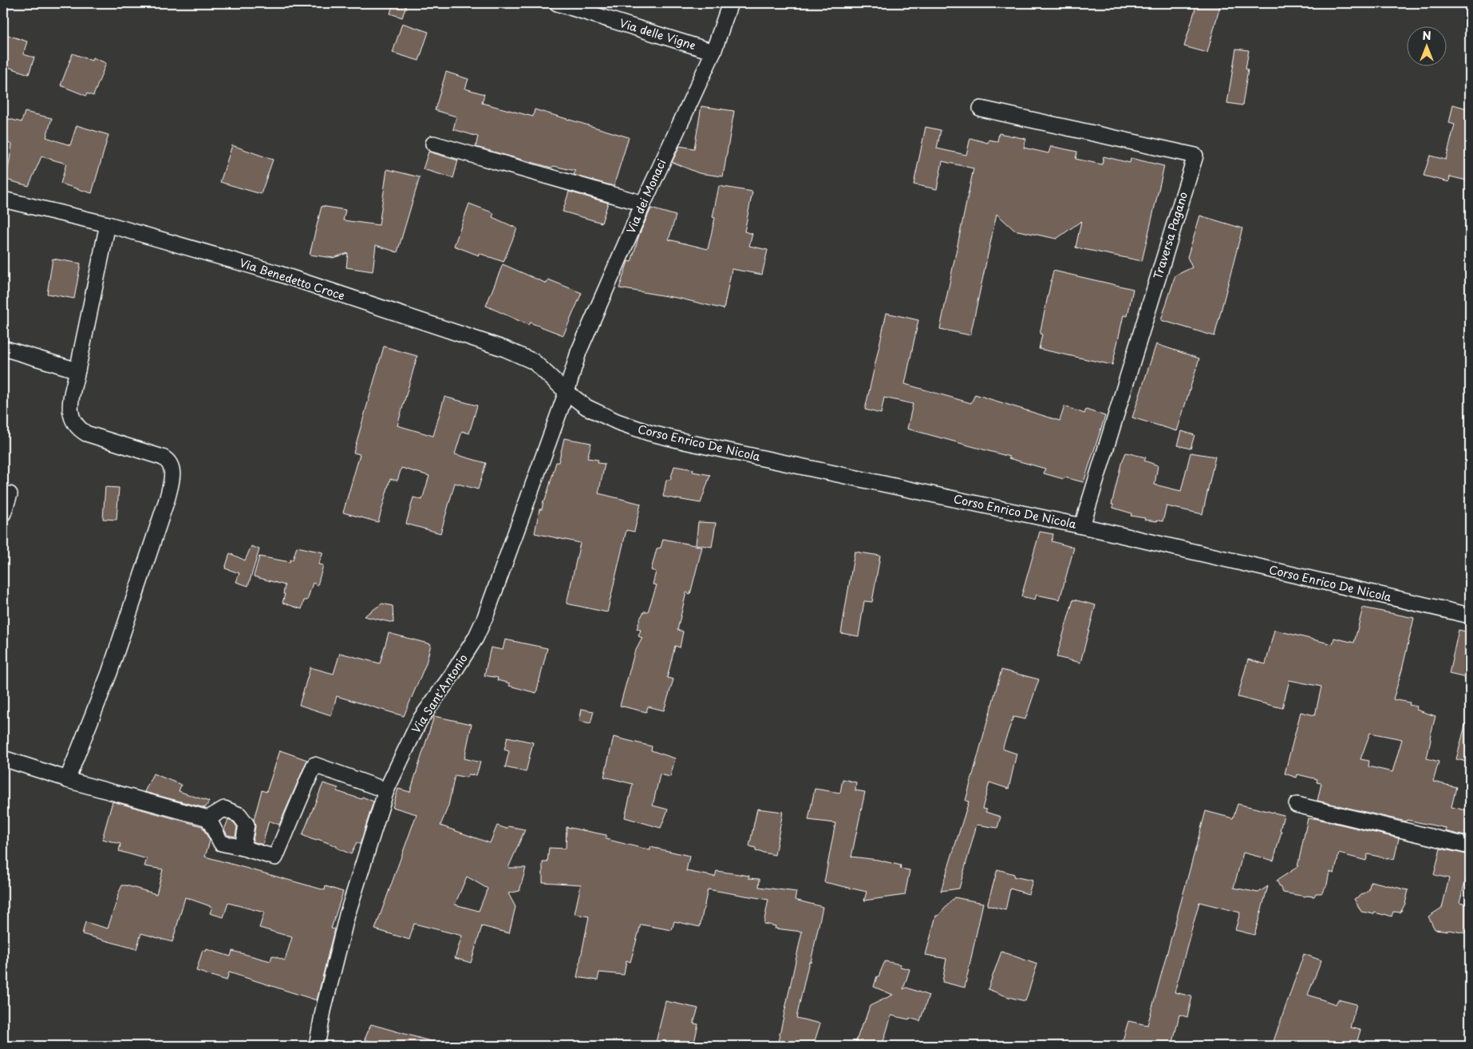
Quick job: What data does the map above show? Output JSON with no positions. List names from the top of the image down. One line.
{"streets":{"street":["Via delle Vigne","Via dei Monaci","Traversa Pagano","Via Benedetto Croce","Corso Enrico De Nicola","Via Sant'Antonio"]},"crossings":[["Via delle Vigne","Via dei Monaci"],["Via dei Monaci","Via Benedetto Croce"],["Via dei Monaci","Corso Enrico De Nicola"],["Via dei Monaci","Via Sant'Antonio"],["Traversa Pagano","Corso Enrico De Nicola"],["Via Benedetto Croce","Corso Enrico De Nicola"],["Via Benedetto Croce","Via Sant'Antonio"],["Corso Enrico De Nicola","Via Sant'Antonio"]],"north":"top"}
